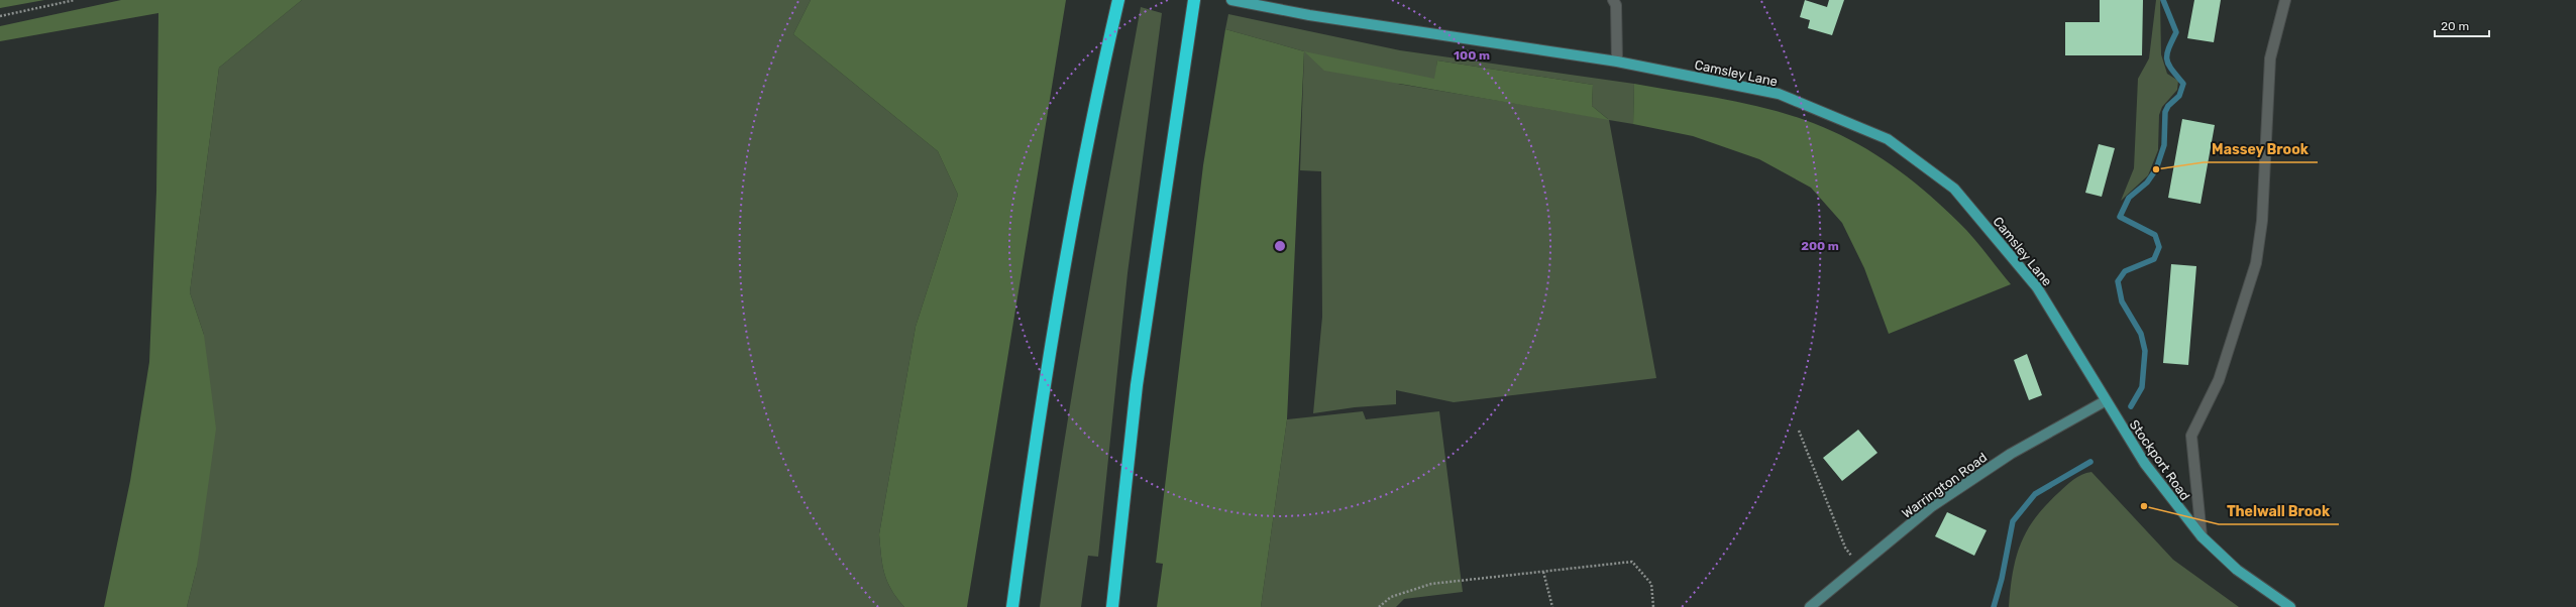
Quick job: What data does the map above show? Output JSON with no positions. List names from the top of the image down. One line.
{"streets":{"main road":["Camsley Lane","Stockport Road"],"street":["Warrington Road"]},"crossings":[["Camsley Lane","Stockport Road"],["Camsley Lane","Warrington Road"],["Stockport Road","Warrington Road"]],"places":["Massey Brook","Thelwall Brook"],"scale_bar":"20 m","rings":["100 m","200 m"]}
